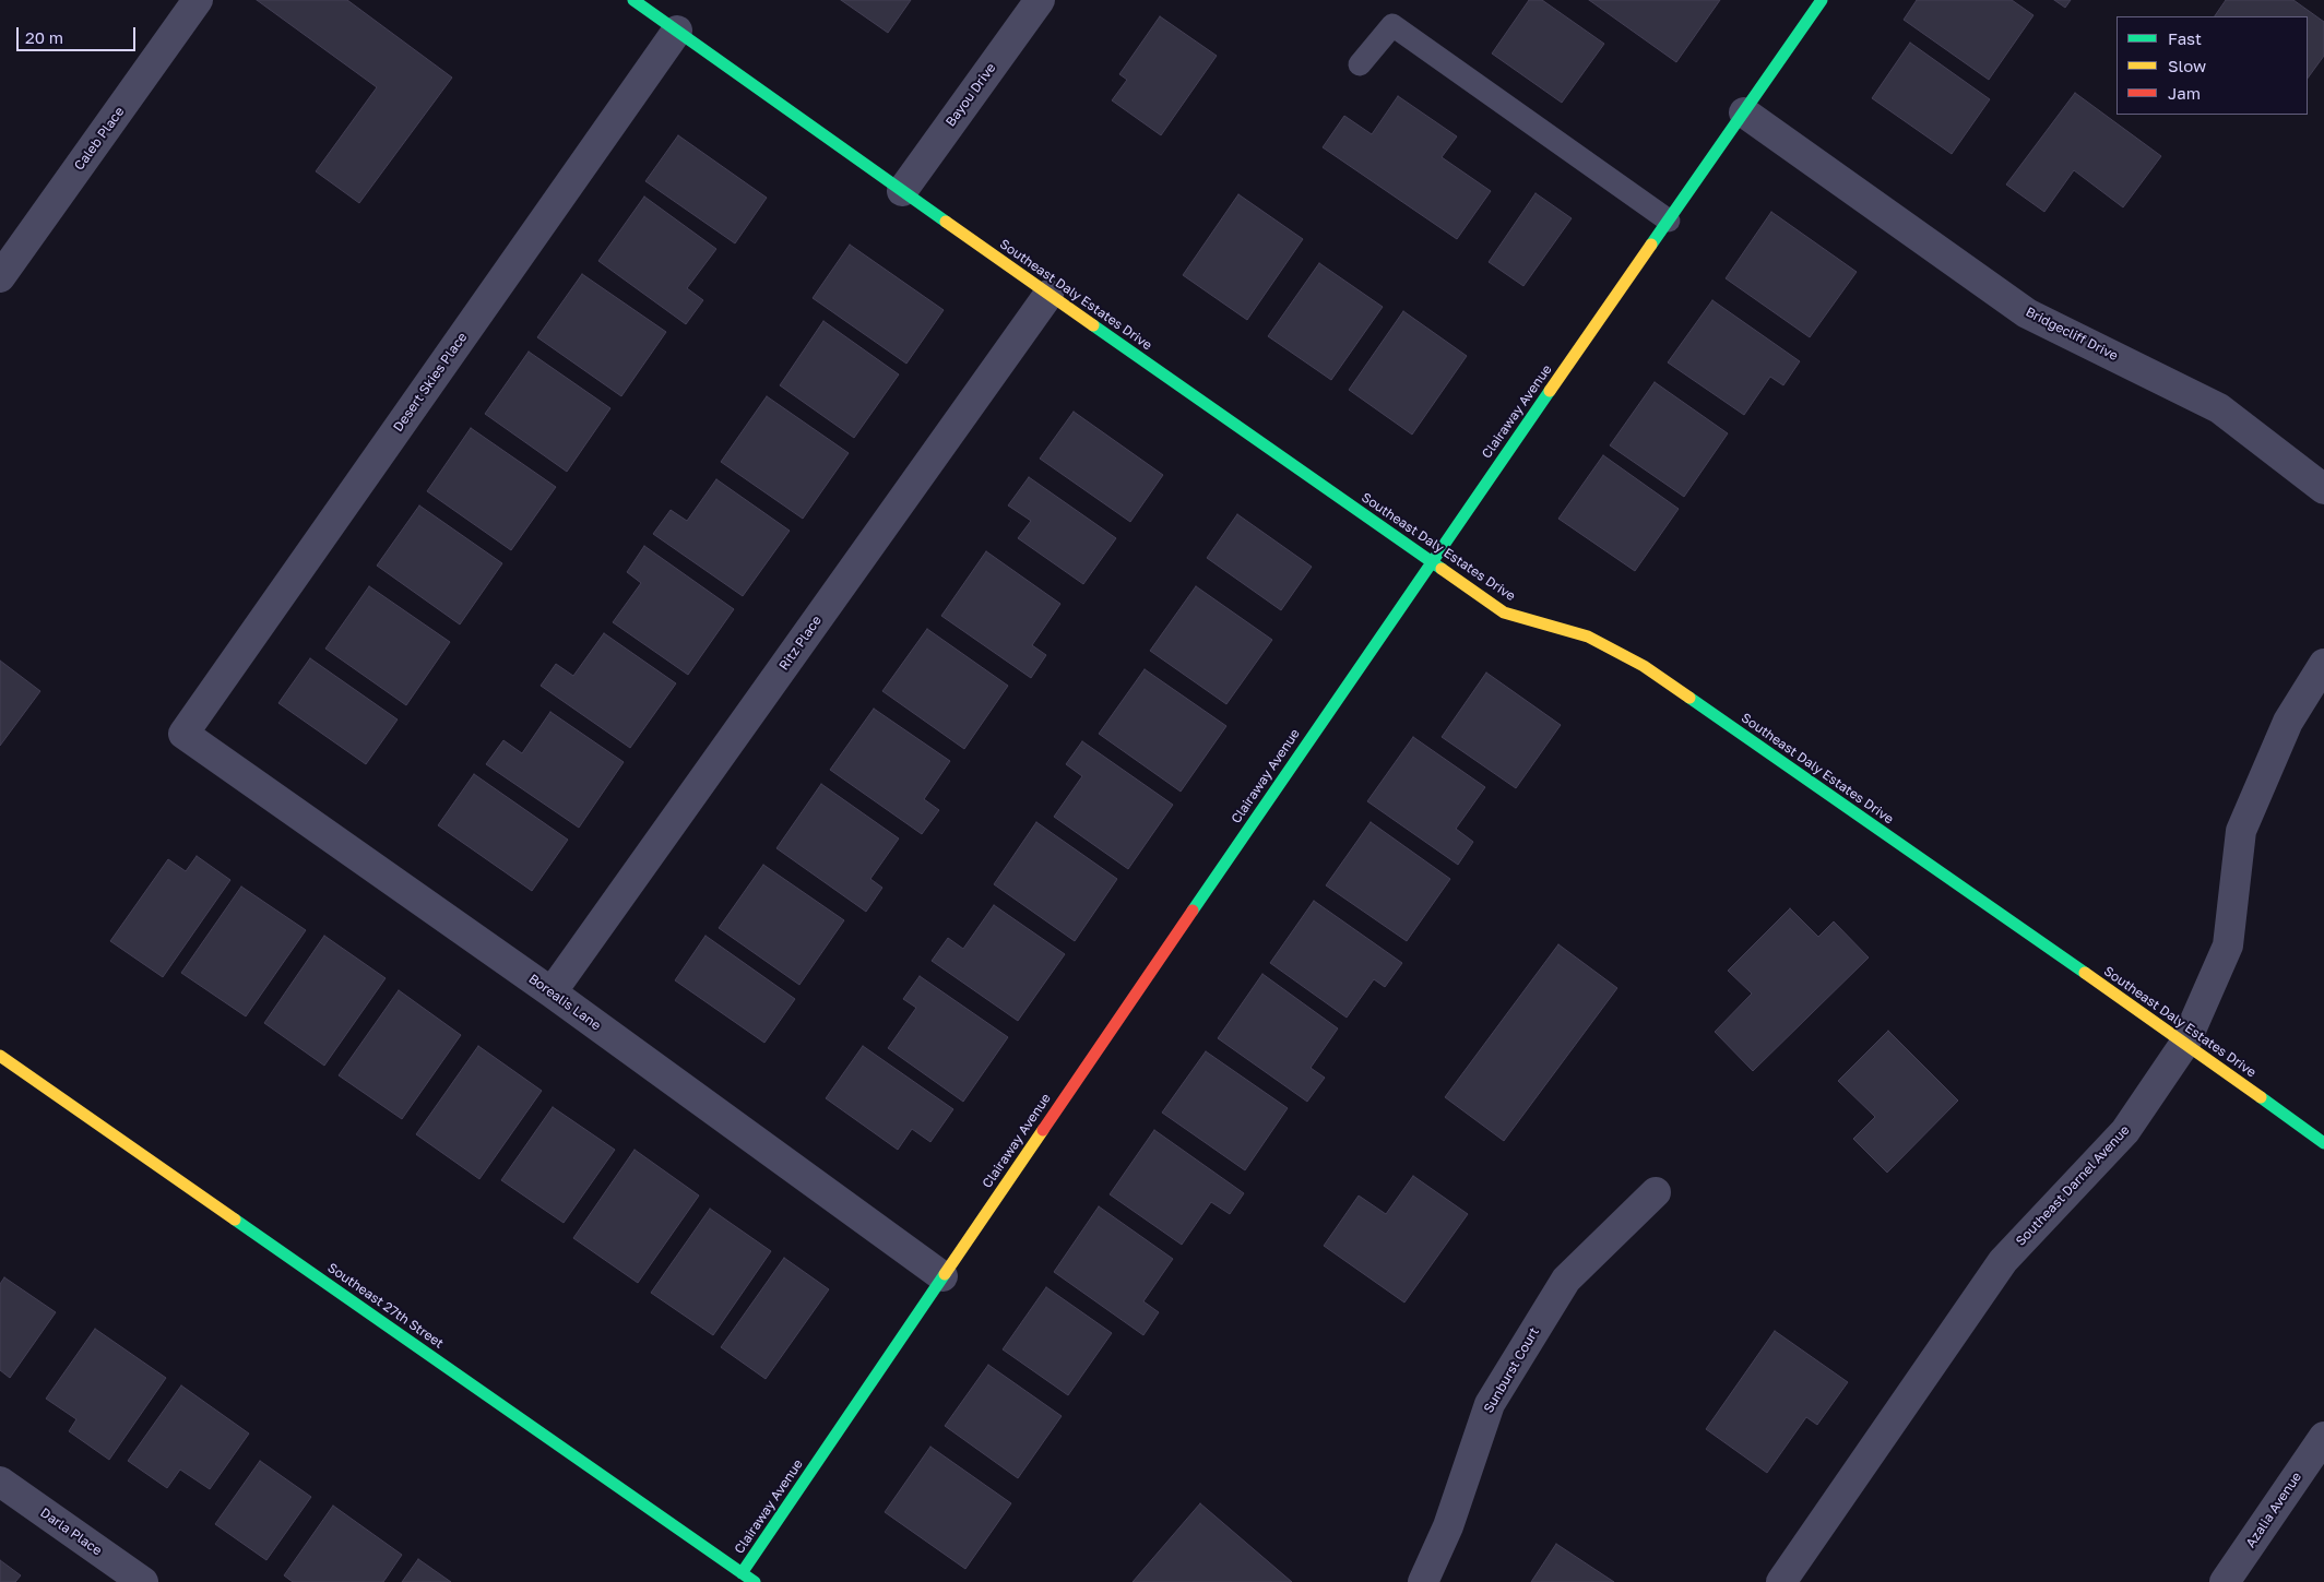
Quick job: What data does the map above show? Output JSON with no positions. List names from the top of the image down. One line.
{"streets":{"street":["Bayou Drive","Caleb Place","Southeast Daly Estates Drive","Bridgecliff Drive","Desert Skies Place","Clairaway Avenue","Ritz Place","Borealis Lane","Southeast Darnel Avenue","Southeast 27th Street","Sunburst Court","Azalia Avenue","Darla Place"]},"crossings":[["Bayou Drive","Southeast Daly Estates Drive"],["Southeast Daly Estates Drive","Desert Skies Place"],["Southeast Daly Estates Drive","Clairaway Avenue"],["Southeast Daly Estates Drive","Ritz Place"],["Southeast Daly Estates Drive","Southeast Darnel Avenue"],["Bridgecliff Drive","Clairaway Avenue"],["Desert Skies Place","Borealis Lane"],["Clairaway Avenue","Borealis Lane"],["Clairaway Avenue","Southeast 27th Street"],["Ritz Place","Borealis Lane"]],"legend":["Fast","Slow","Jam"],"scale_bar":"20 m"}
